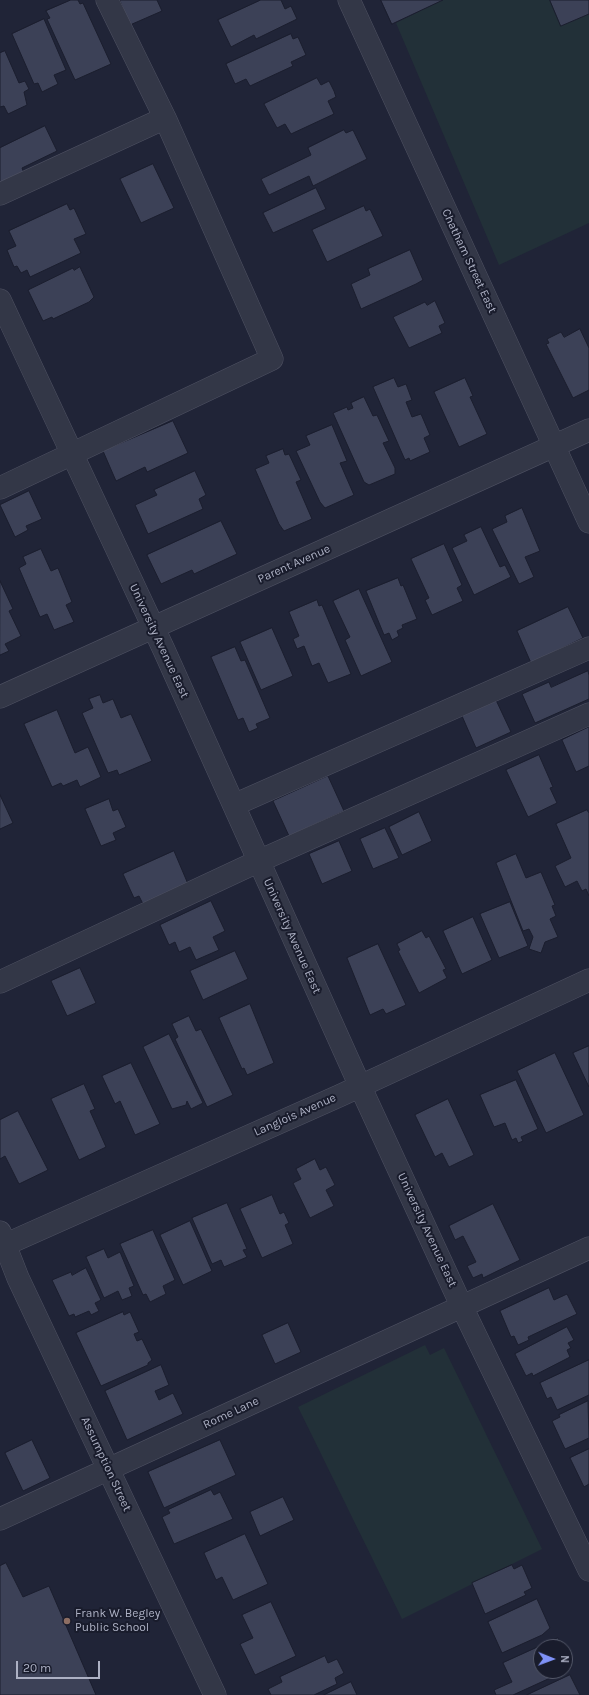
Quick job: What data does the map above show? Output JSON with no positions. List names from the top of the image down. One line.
{"streets":{"street":["Chatham Street East","Parent Avenue","University Avenue East","Langlois Avenue","Rome Lane","Assumption Street"]},"crossings":[["Chatham Street East","Parent Avenue"],["Parent Avenue","University Avenue East"],["University Avenue East","Langlois Avenue"],["University Avenue East","Rome Lane"],["Langlois Avenue","Assumption Street"],["Rome Lane","Assumption Street"]],"places":["Frank W. Begley Public School"],"scale_bar":"20 m","north":"right"}
